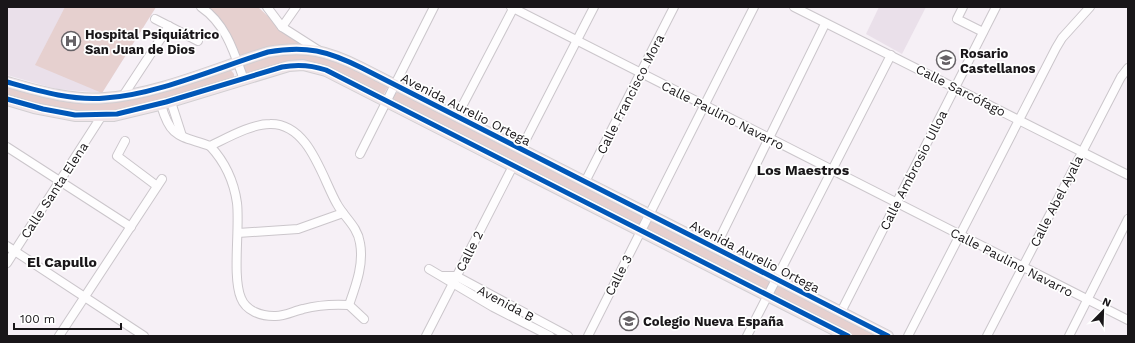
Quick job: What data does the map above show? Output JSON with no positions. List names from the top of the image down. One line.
{"streets":{"main road":["Avenida Aurelio Ortega"],"street":["Calle Sarcófago","Calle Francisco Mora","Calle Paulino Navarro","Calle Ambrosio Ulloa","Calle Santa Elena","Calle Abel Ayala","Calle 2","Calle 3","Avenida B"]},"crossings":[["Calle Sarcófago","Calle Ambrosio Ulloa"],["Calle Sarcófago","Calle Abel Ayala"],["Calle Francisco Mora","Avenida Aurelio Ortega"],["Calle Francisco Mora","Calle Paulino Navarro"],["Avenida Aurelio Ortega","Calle Ambrosio Ulloa"],["Avenida Aurelio Ortega","Calle 3"],["Calle Paulino Navarro","Calle Ambrosio Ulloa"],["Calle Paulino Navarro","Calle Abel Ayala"],["Calle Paulino Navarro","Calle 3"],["Calle 2","Avenida B"]],"districts":["Los Maestros","El Capullo"],"places":{"hospital":["Hospital Psiquiátrico San Juan de Dios"],"school or university":["Rosario Castellanos","Colegio Nueva España"]},"scale_bar":"100 m","north":"top right"}
